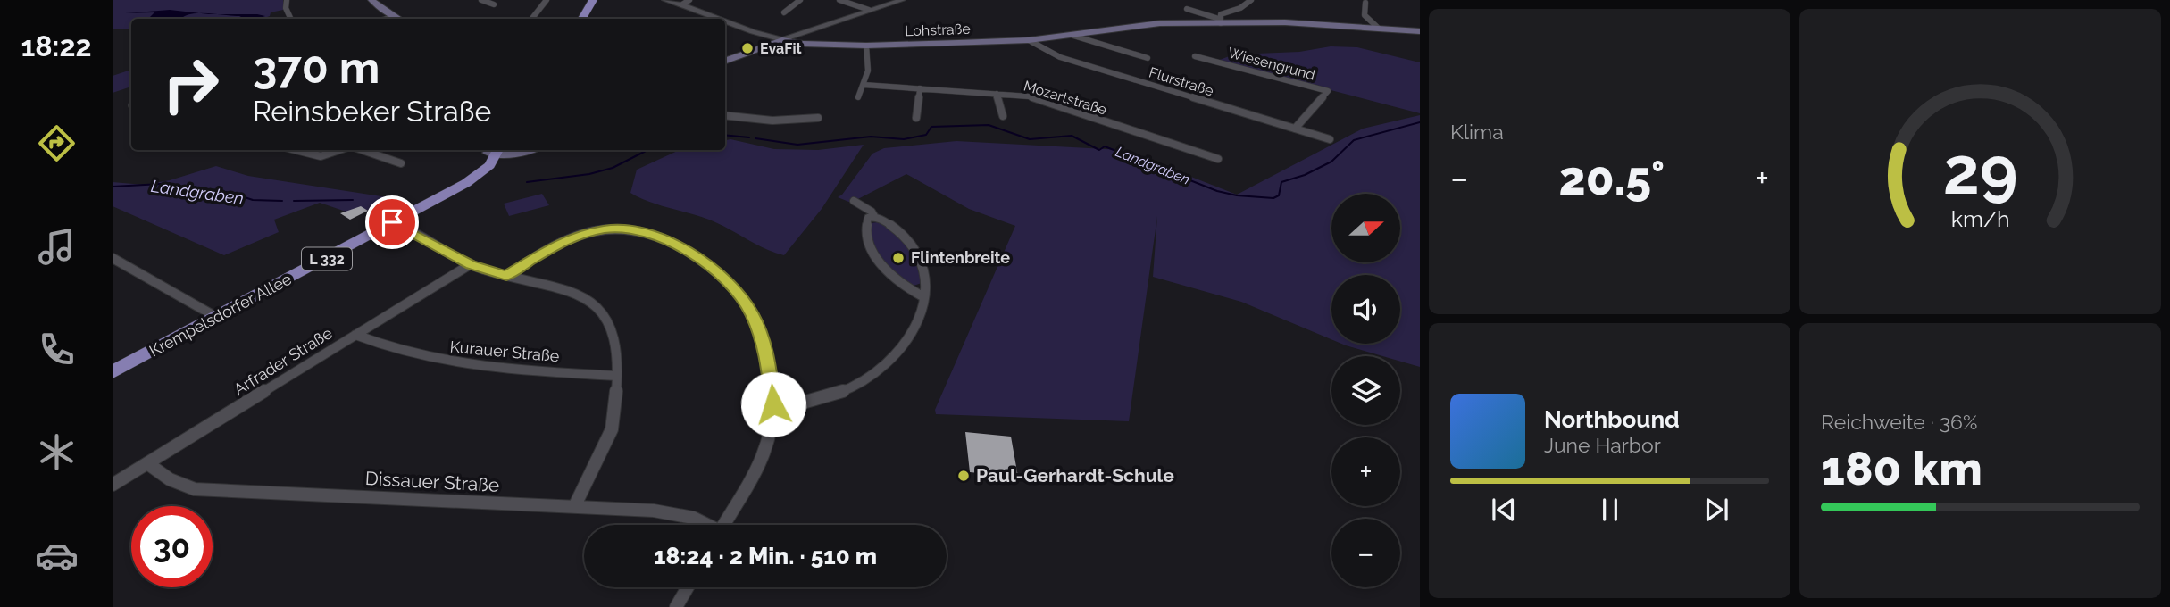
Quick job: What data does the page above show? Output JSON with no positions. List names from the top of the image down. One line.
{"streets":{"main road":["Lohstraße","L 332","Krempelsdorfer Allee"],"street":["Wiesengrund","Flurstraße","Mozartstraße","Kurauer Straße","Arfrader Straße","Dissauer Straße"]},"crossings":[["Lohstraße","Flurstraße"],["Wiesengrund","Flurstraße"],["Kurauer Straße","Arfrader Straße"],["Arfrader Straße","Dissauer Straße"]],"water":["Landgraben"],"places":["EvaFit","Flintenbreite","Paul-Gerhardt-Schule"],"north":"right","page":{"tabs":"18:22","tile":["Klima",["Reichweite · 36%","180 km"]],"turn":["370 m","Reinsbeker Straße"],"heat":["−","20.5°","+"],"map_buttons":["+","−"],"song":["Northbound","June Harbor"],"limit":"30","trip":"18:24 · 2 Min. · 510 m","gauge":["29","km/h"]}}
